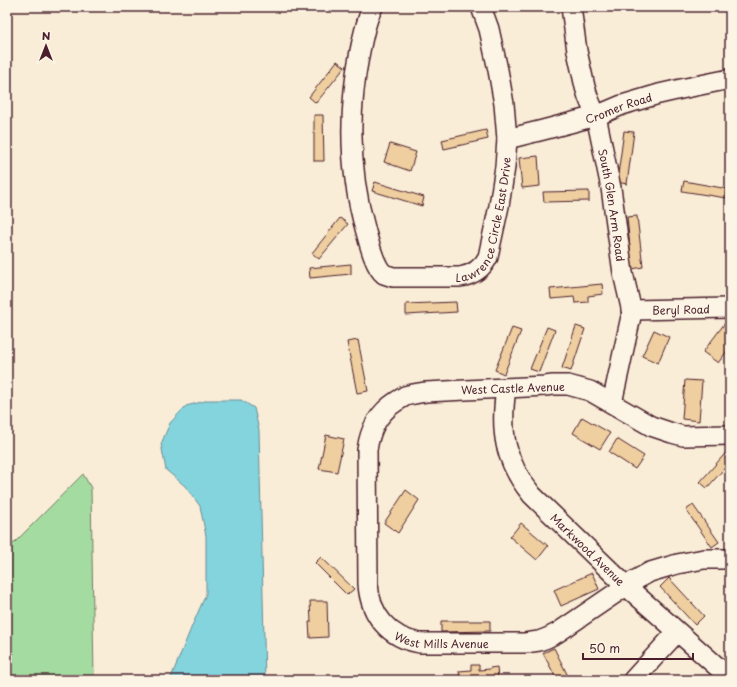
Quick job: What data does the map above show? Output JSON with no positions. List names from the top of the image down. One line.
{"streets":{"street":["Cromer Road","South Glen Arm Road","Lawrence Circle East Drive","Beryl Road","West Castle Avenue","Markwood Avenue","West Mills Avenue"]},"crossings":[["Cromer Road","South Glen Arm Road"],["Cromer Road","Lawrence Circle East Drive"],["South Glen Arm Road","Beryl Road"],["South Glen Arm Road","West Castle Avenue"],["West Castle Avenue","Markwood Avenue"],["West Castle Avenue","West Mills Avenue"],["Markwood Avenue","West Mills Avenue"]],"scale_bar":"50 m","north":"top"}
